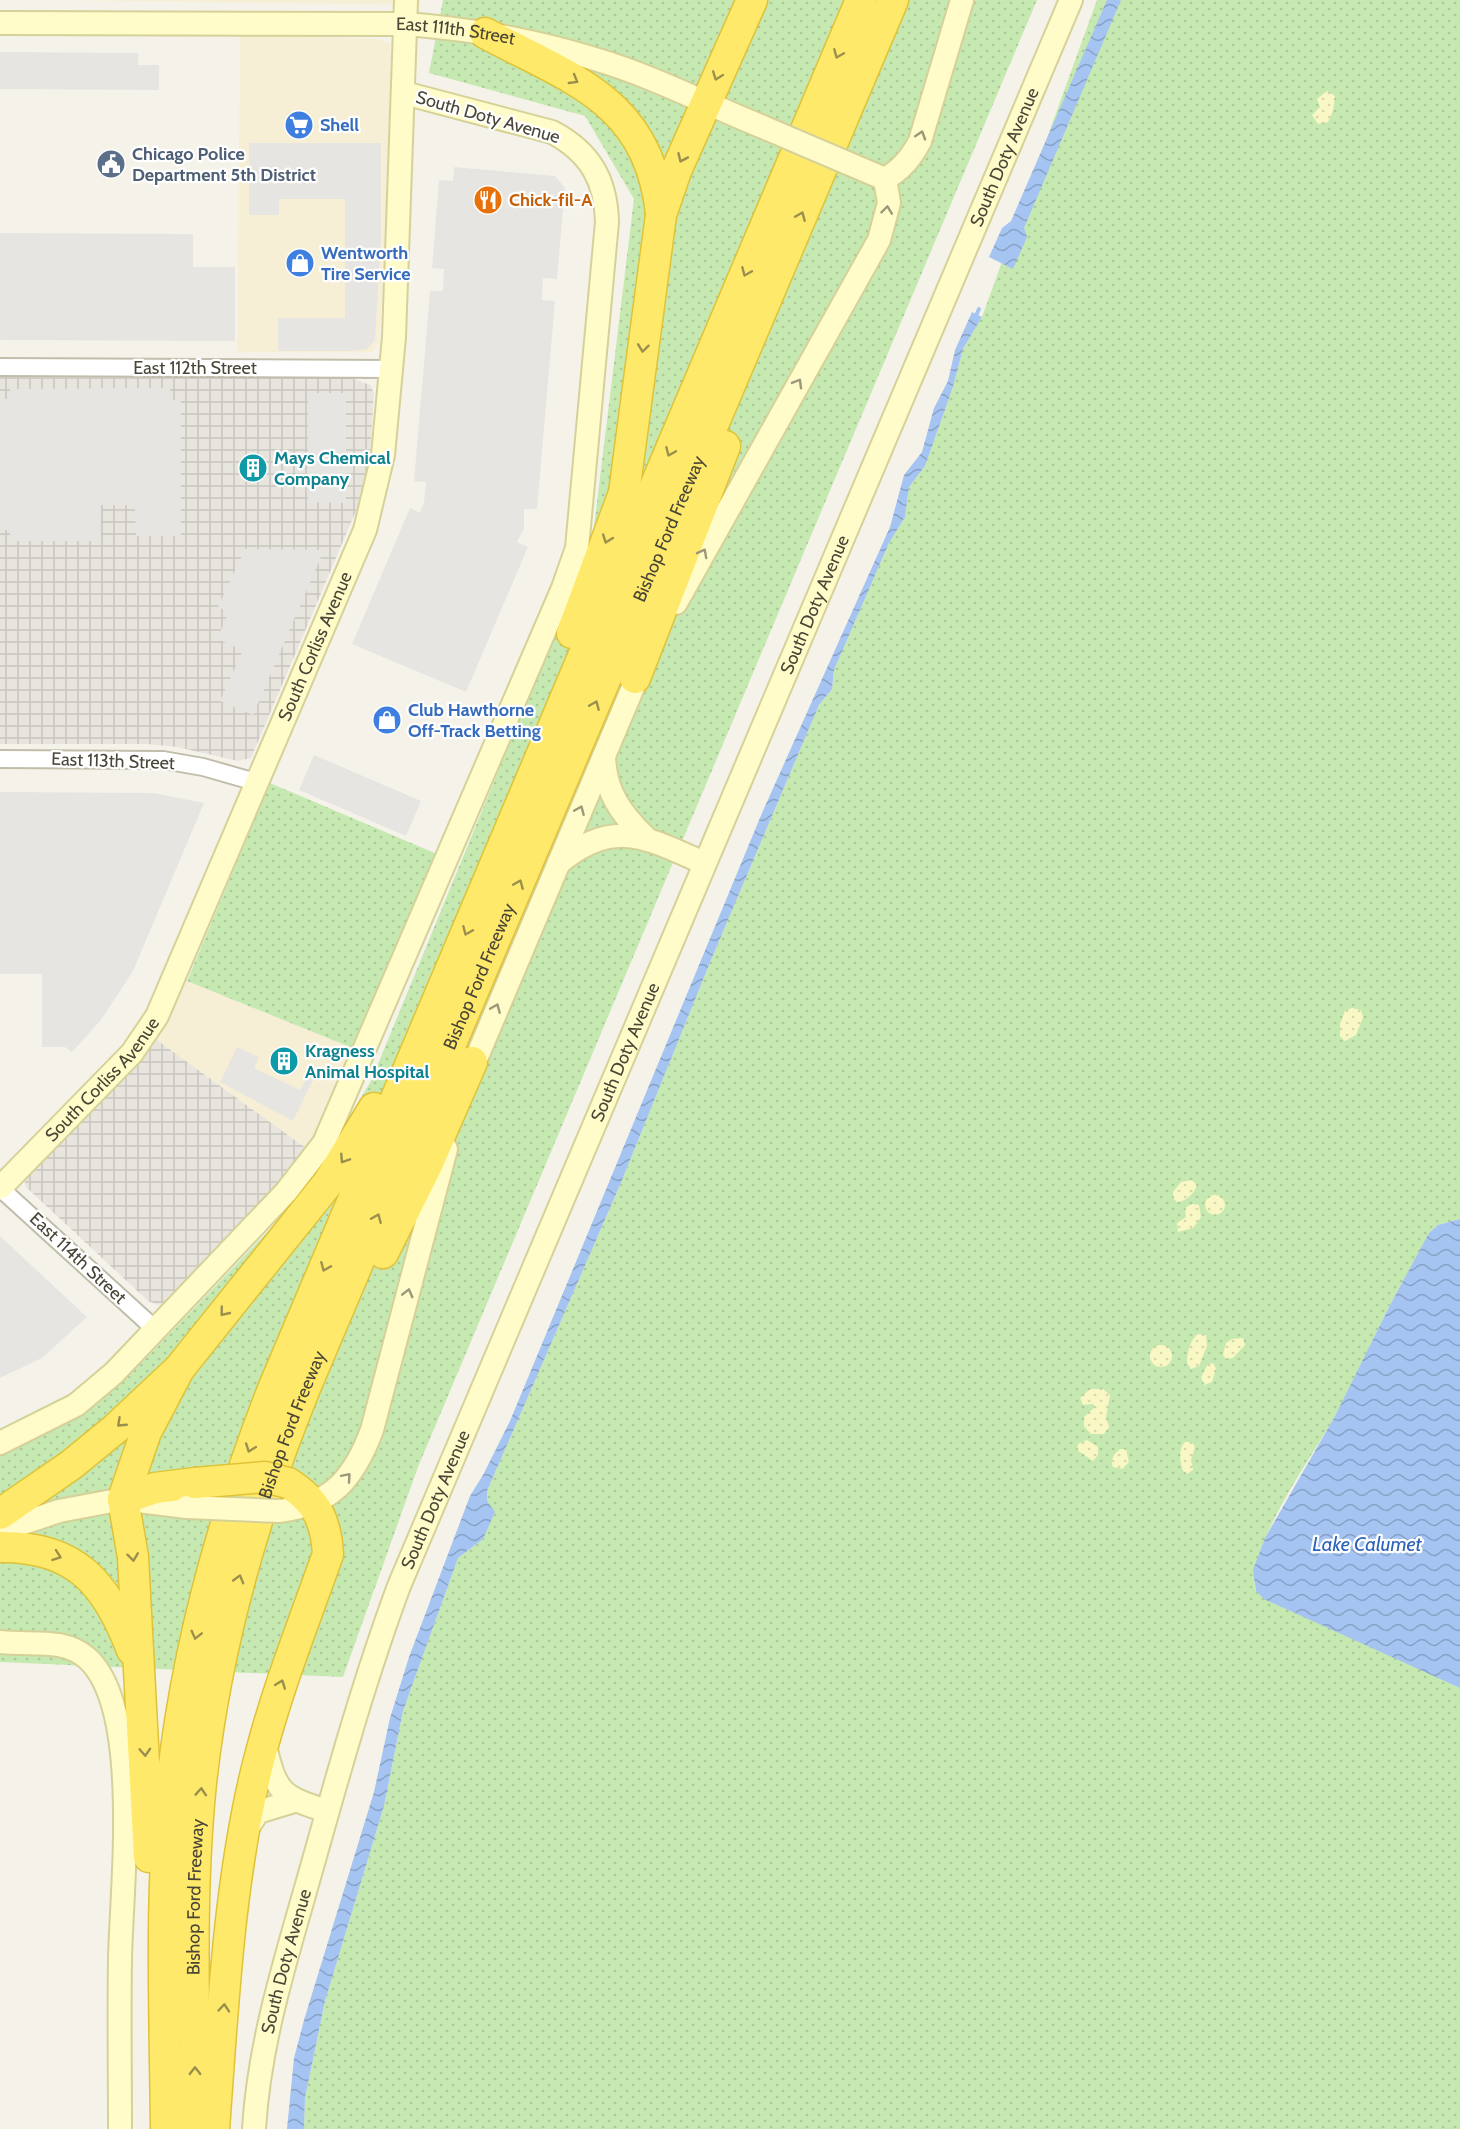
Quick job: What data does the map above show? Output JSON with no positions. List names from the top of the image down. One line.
{"streets":{"highway":["Bishop Ford Freeway"],"street":["East 111th Street","South Doty Avenue","East 112th Street","South Corliss Avenue","East 113th Street","East 114th Street"]},"crossings":[["East 111th Street","South Corliss Avenue"],["South Doty Avenue","South Corliss Avenue"],["South Doty Avenue","East 114th Street"],["East 112th Street","South Corliss Avenue"],["South Corliss Avenue","East 113th Street"],["South Corliss Avenue","East 114th Street"]],"water":["Lake Calumet"],"places":{"supermarket":["Shell"],"public building":["Chicago Police Department 5th District"],"restaurant":["Chick-fil-A"],"shop":["Wentworth Tire Service","Club Hawthorne Off-Track Betting"],"building":["Mays Chemical Company","Kragness Animal Hospital"]}}
